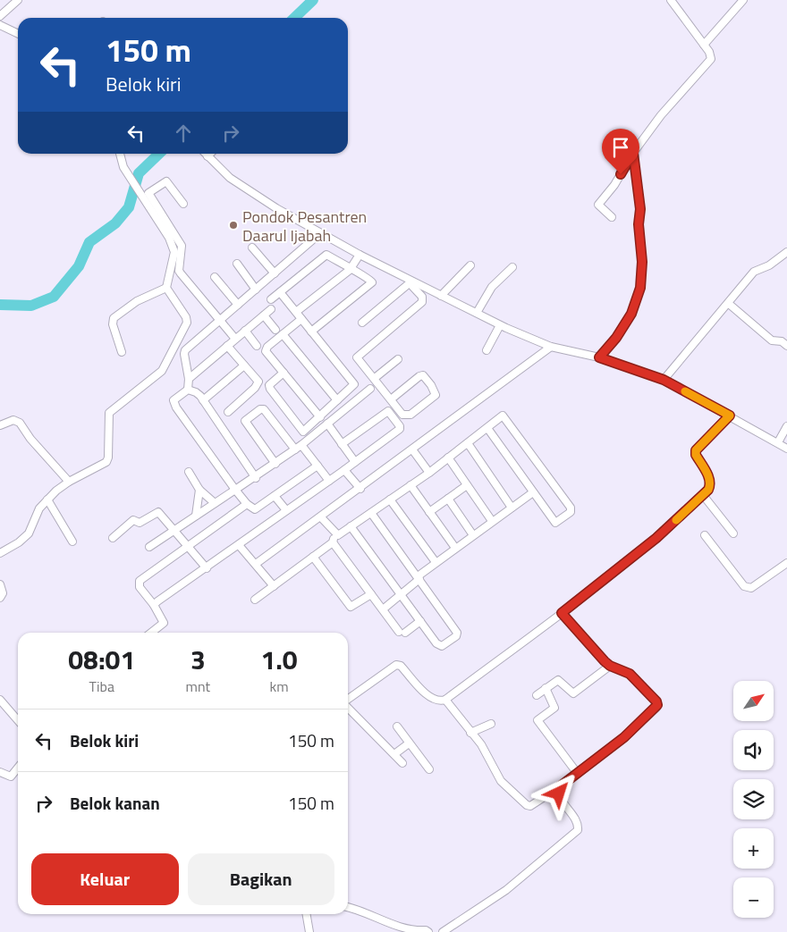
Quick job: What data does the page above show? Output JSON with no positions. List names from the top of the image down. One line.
{"places":["Pondok Pesantren Daarul Ijabah"],"north":"top right","page":{"turn":["150 m","Belok kiri"],"eta":["08:01","Tiba","3","mnt","1.0","km"],"map_buttons":["+","−"],"list":[{"name":"Belok kiri","value":"150 m"},{"name":"Belok kanan","value":"150 m"}],"buttons":["Keluar","Bagikan"]}}
